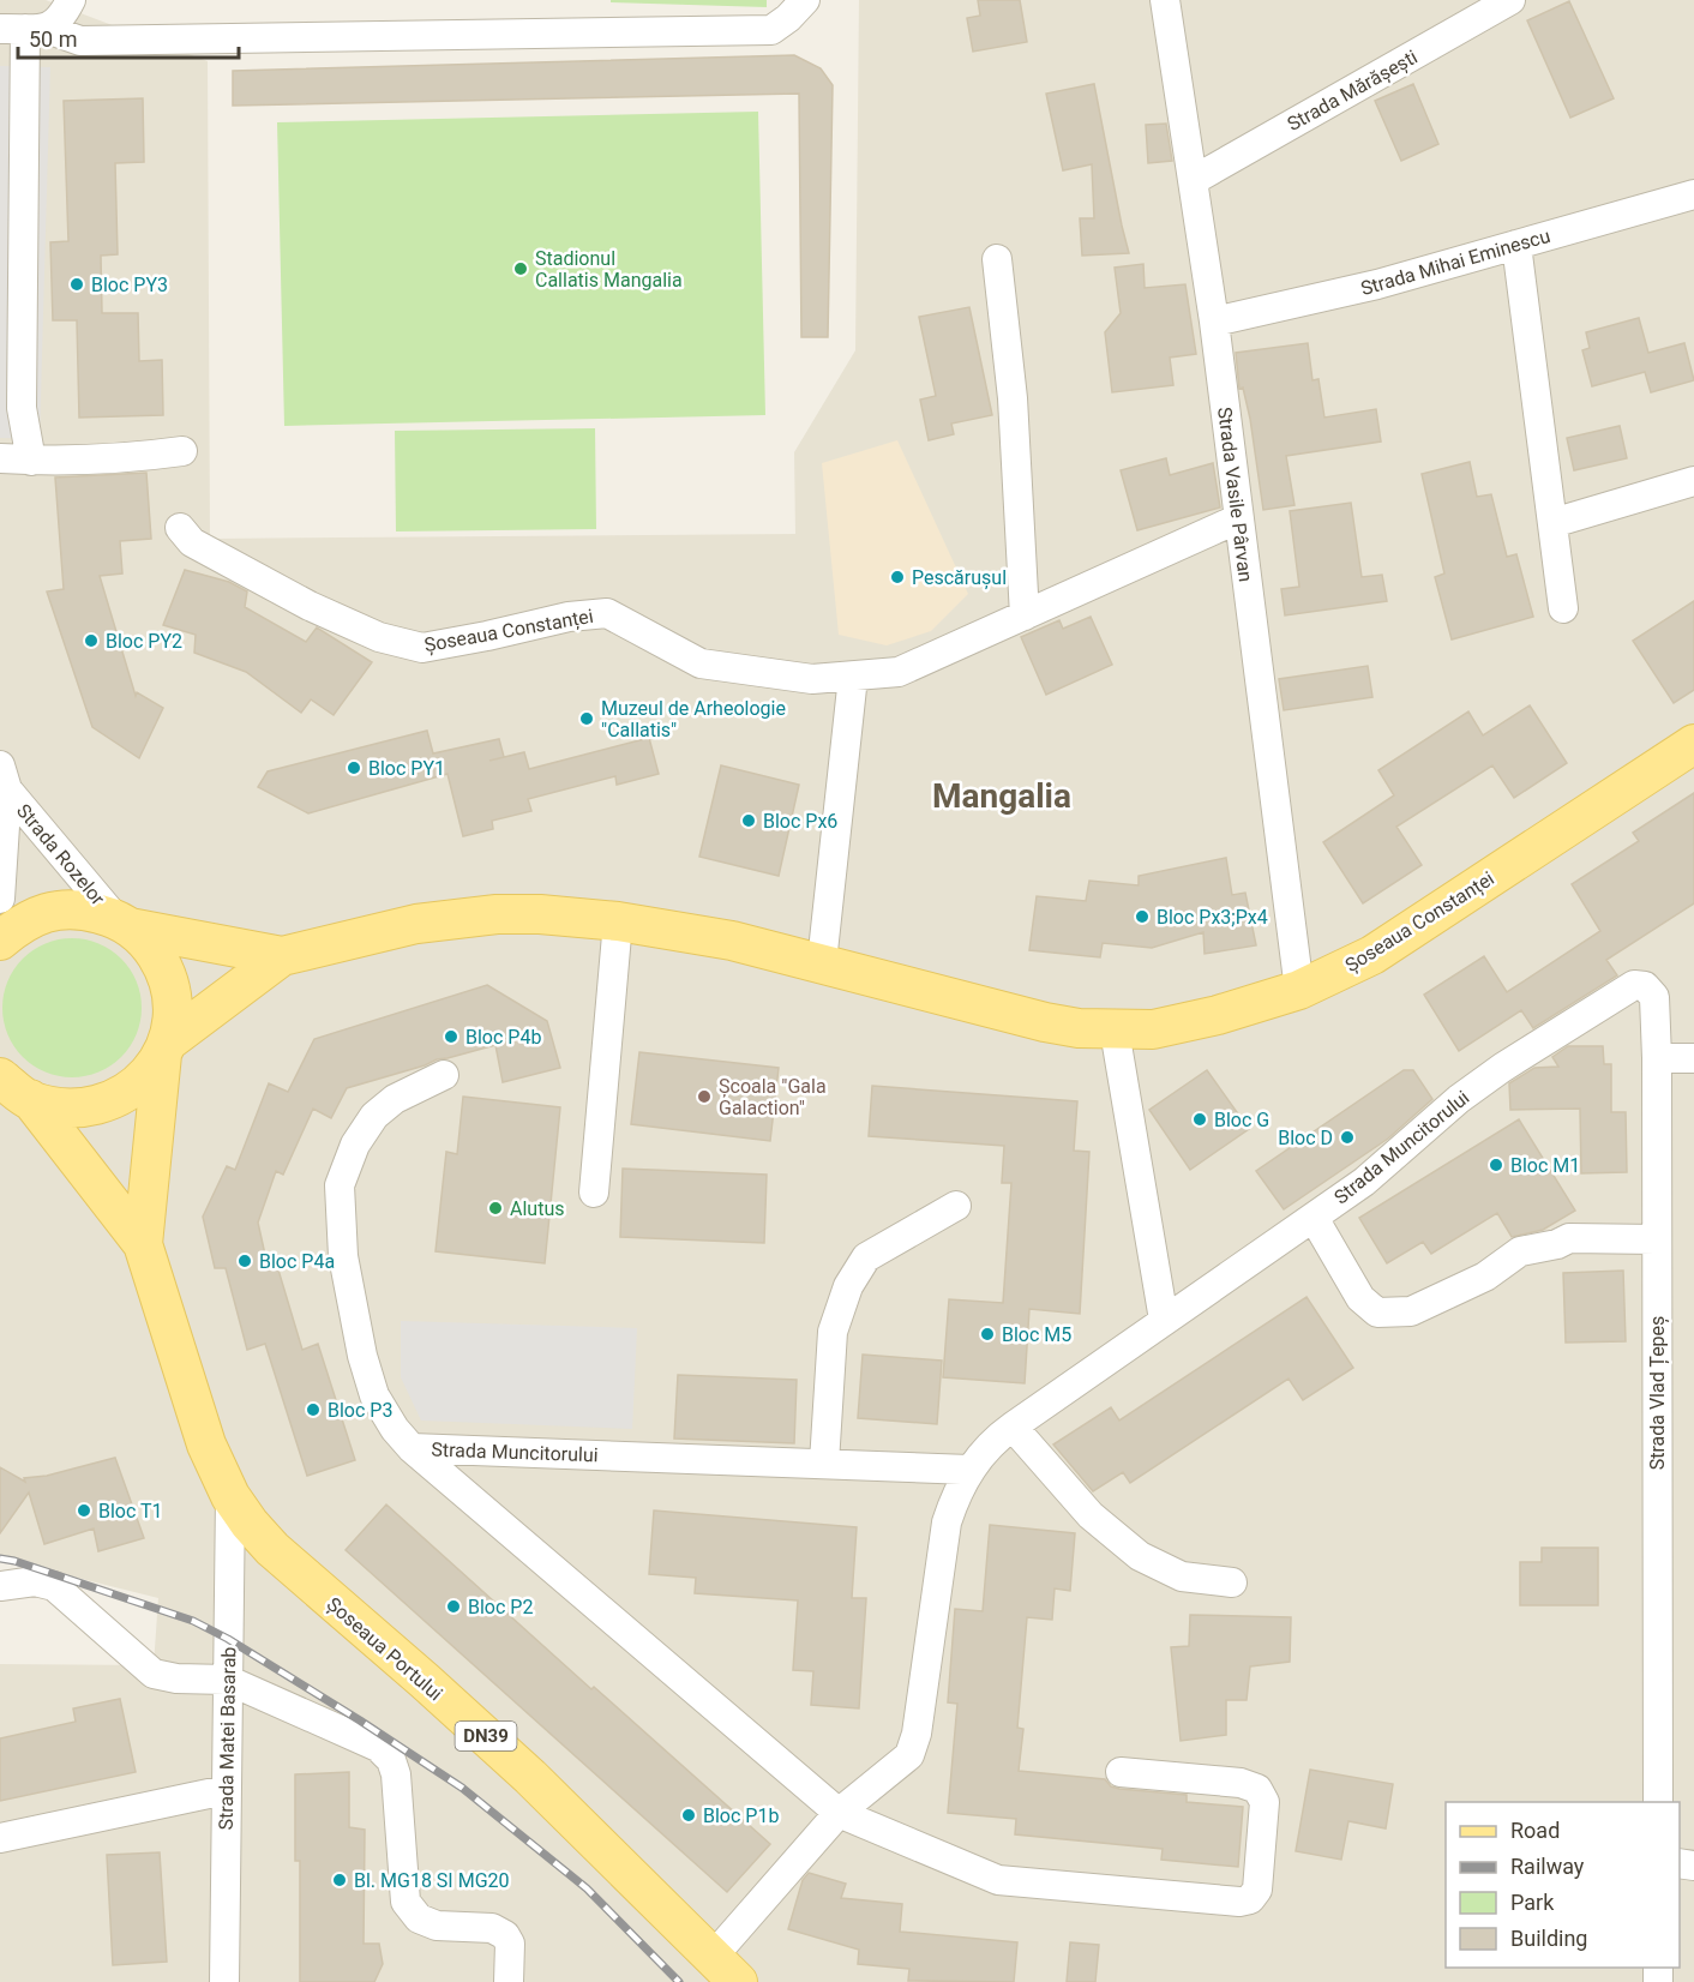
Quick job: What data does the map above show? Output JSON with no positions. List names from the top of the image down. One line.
{"streets":{"main road":["Șoseaua Constanței","Șoseaua Portului","DN39"],"street":["Strada Mărășești","Strada Mihai Eminescu","Strada Vasile Pârvan","Strada Rozelor","Strada Muncitorului","Strada Vlad Țepeș","Strada Matei Basarab"]},"crossings":[["Strada Mărășești","Strada Vasile Pârvan"],["Strada Mihai Eminescu","Strada Vasile Pârvan"],["Strada Vasile Pârvan","Șoseaua Constanței"],["Șoseaua Constanței","Strada Rozelor"],["Șoseaua Constanței","Șoseaua Portului"],["Strada Rozelor","Șoseaua Portului"],["Strada Muncitorului","Strada Vlad Țepeș"],["Strada Muncitorului","Șoseaua Portului"],["Șoseaua Portului","Strada Matei Basarab"]],"districts":["Mangalia"],"places":["Stadionul Callatis Mangalia","Bloc PY3","Pescărușul","Bloc PY2","Muzeul de Arheologie \"Callatis\"","Bloc PY1","Bloc Px6","Bloc Px3;Px4","Bloc P4b","Școala \"Gala Galaction\"","Bloc G","Bloc D","Bloc M1","Alutus","Bloc P4a","Bloc M5","Bloc P3","Bloc T1","Bloc P2","Bloc P1b","Bl. MG18 SI MG20"],"legend":["Road","Railway","Park","Building"],"scale_bar":"50 m"}
